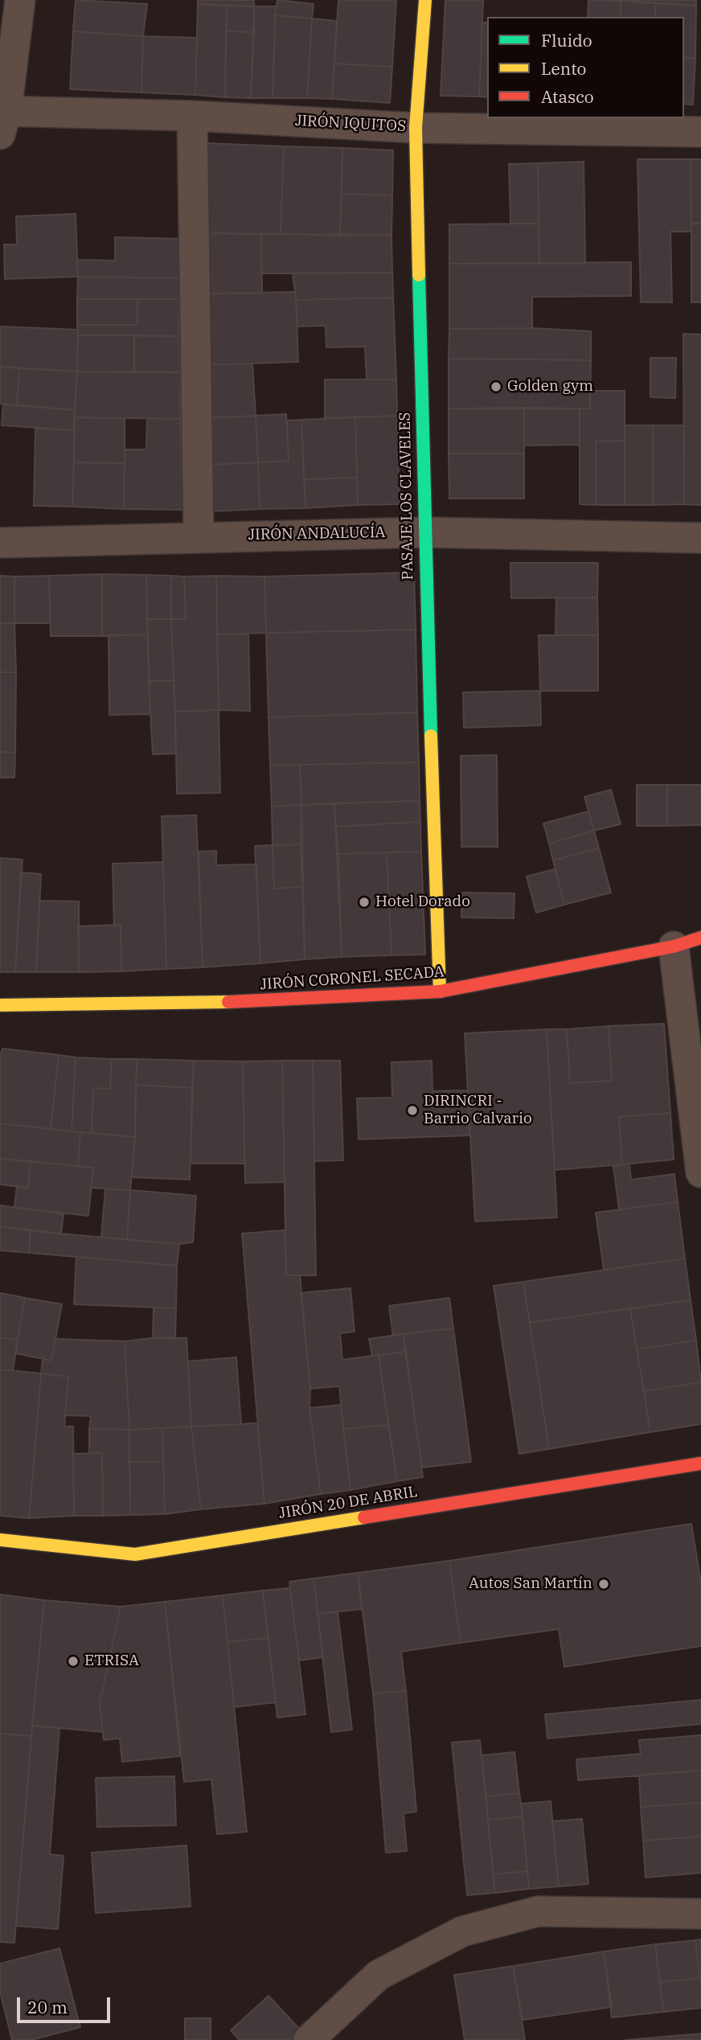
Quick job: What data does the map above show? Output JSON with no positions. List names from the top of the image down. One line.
{"streets":{"main road":["PASAJE LOS CLAVELES","JIRÓN CORONEL SECADA","JIRÓN 20 DE ABRIL"],"street":["JIRÓN IQUITOS","JIRÓN ANDALUCÍA"]},"crossings":[["JIRÓN IQUITOS","PASAJE LOS CLAVELES"],["PASAJE LOS CLAVELES","JIRÓN ANDALUCÍA"],["PASAJE LOS CLAVELES","JIRÓN CORONEL SECADA"]],"places":["Golden gym","Hotel Dorado","DIRINCRI - Barrio Calvario","Autos San Martín","ETRISA"],"legend":["Fluido","Lento","Atasco"],"scale_bar":"20 m"}
